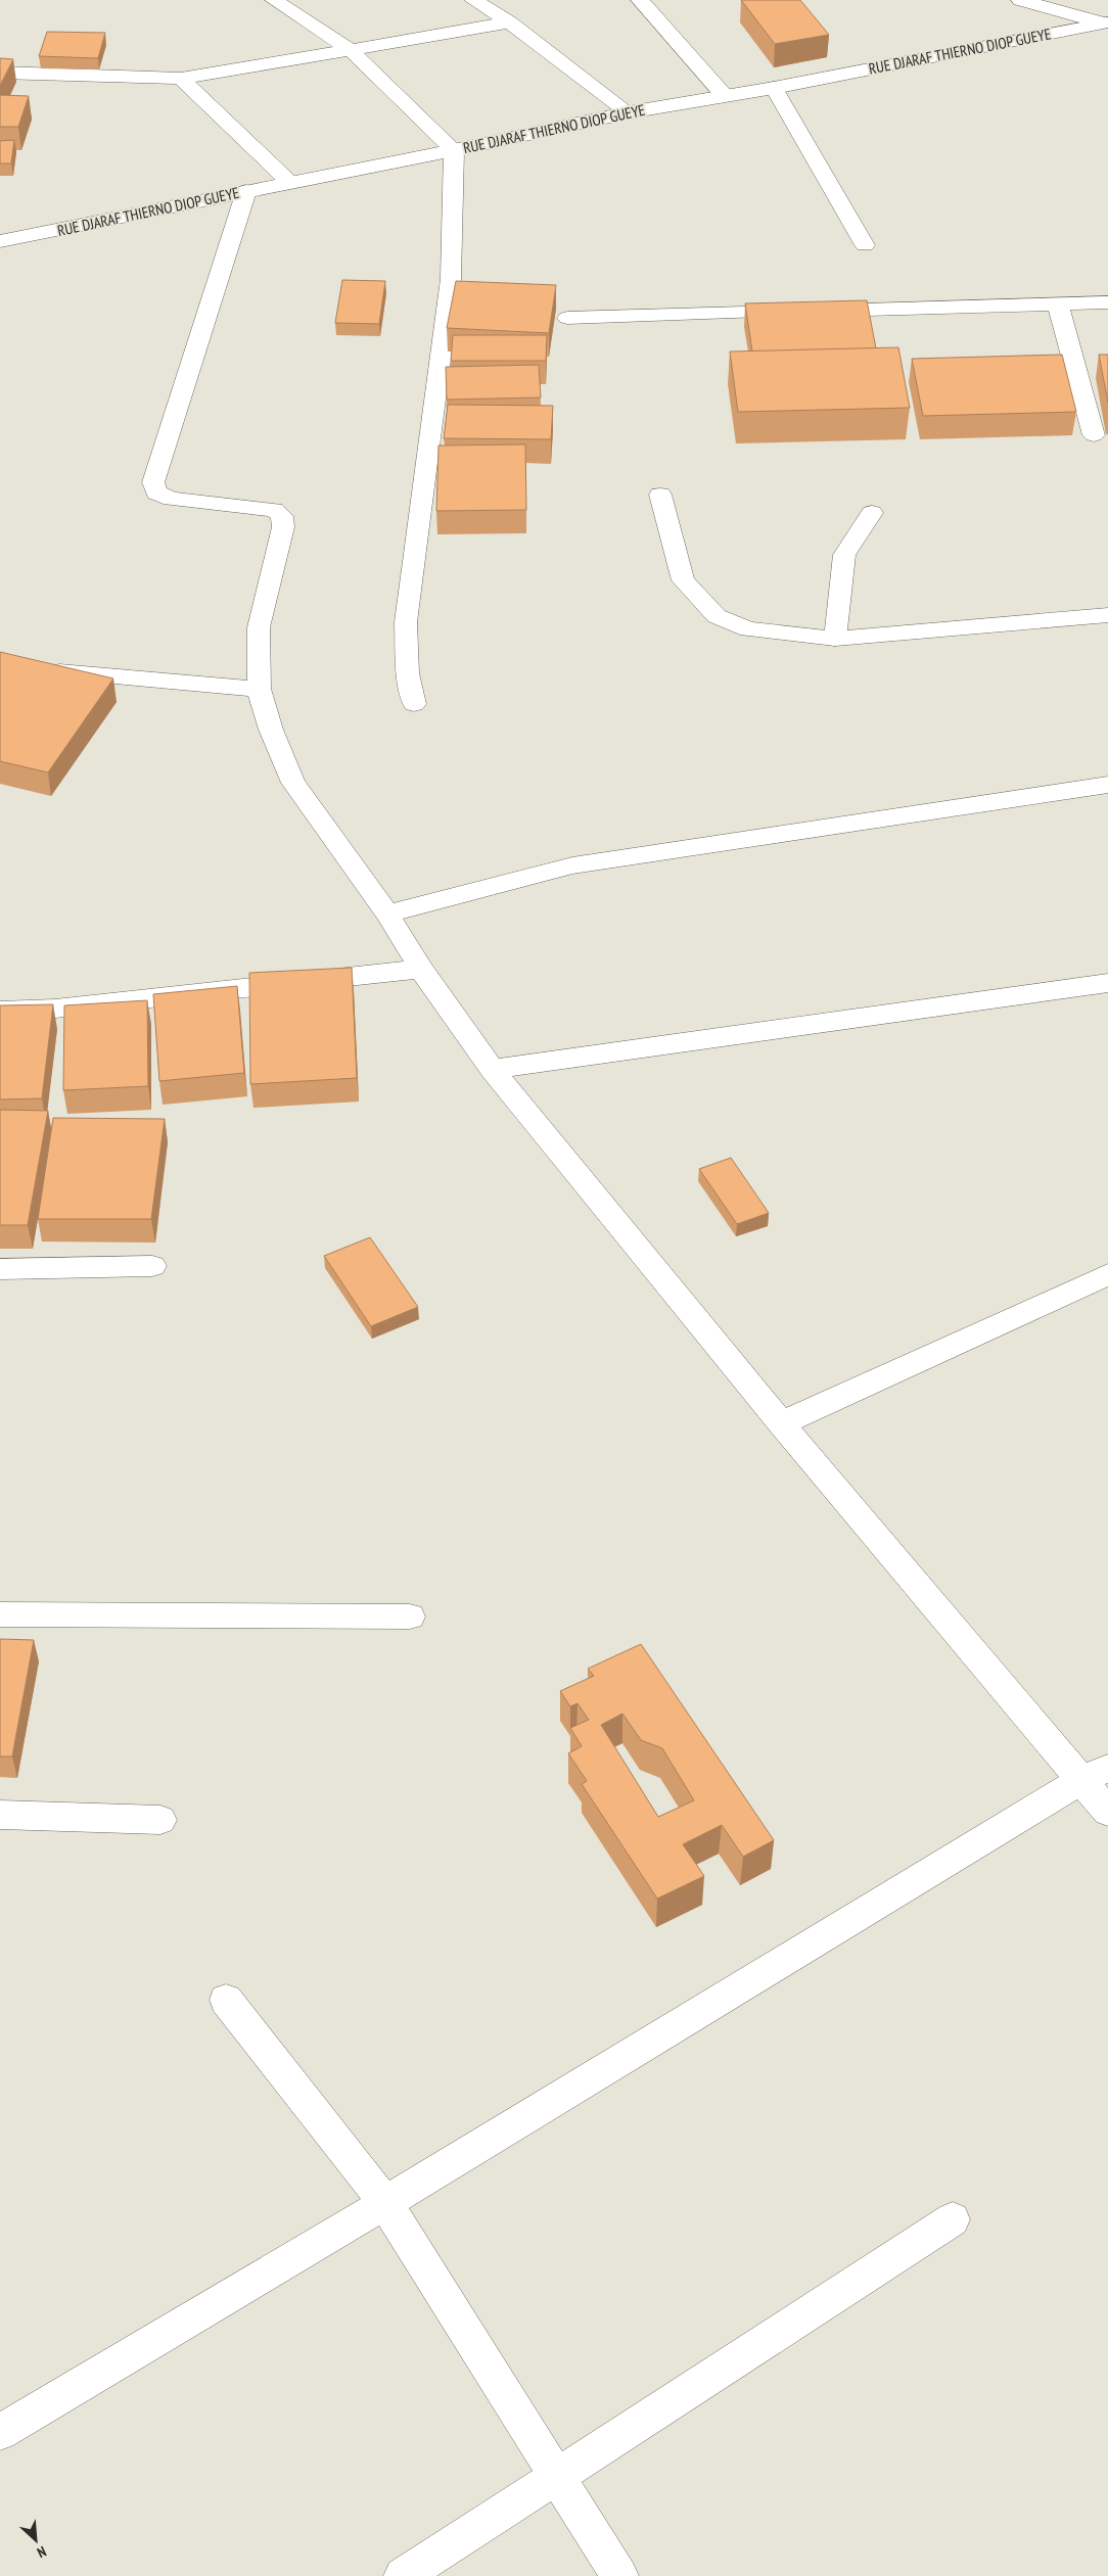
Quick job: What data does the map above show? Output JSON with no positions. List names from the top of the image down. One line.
{"streets":{"street":["RUE DJARAF THIERNO DIOP GUEYE"]},"north":"bottom right"}
